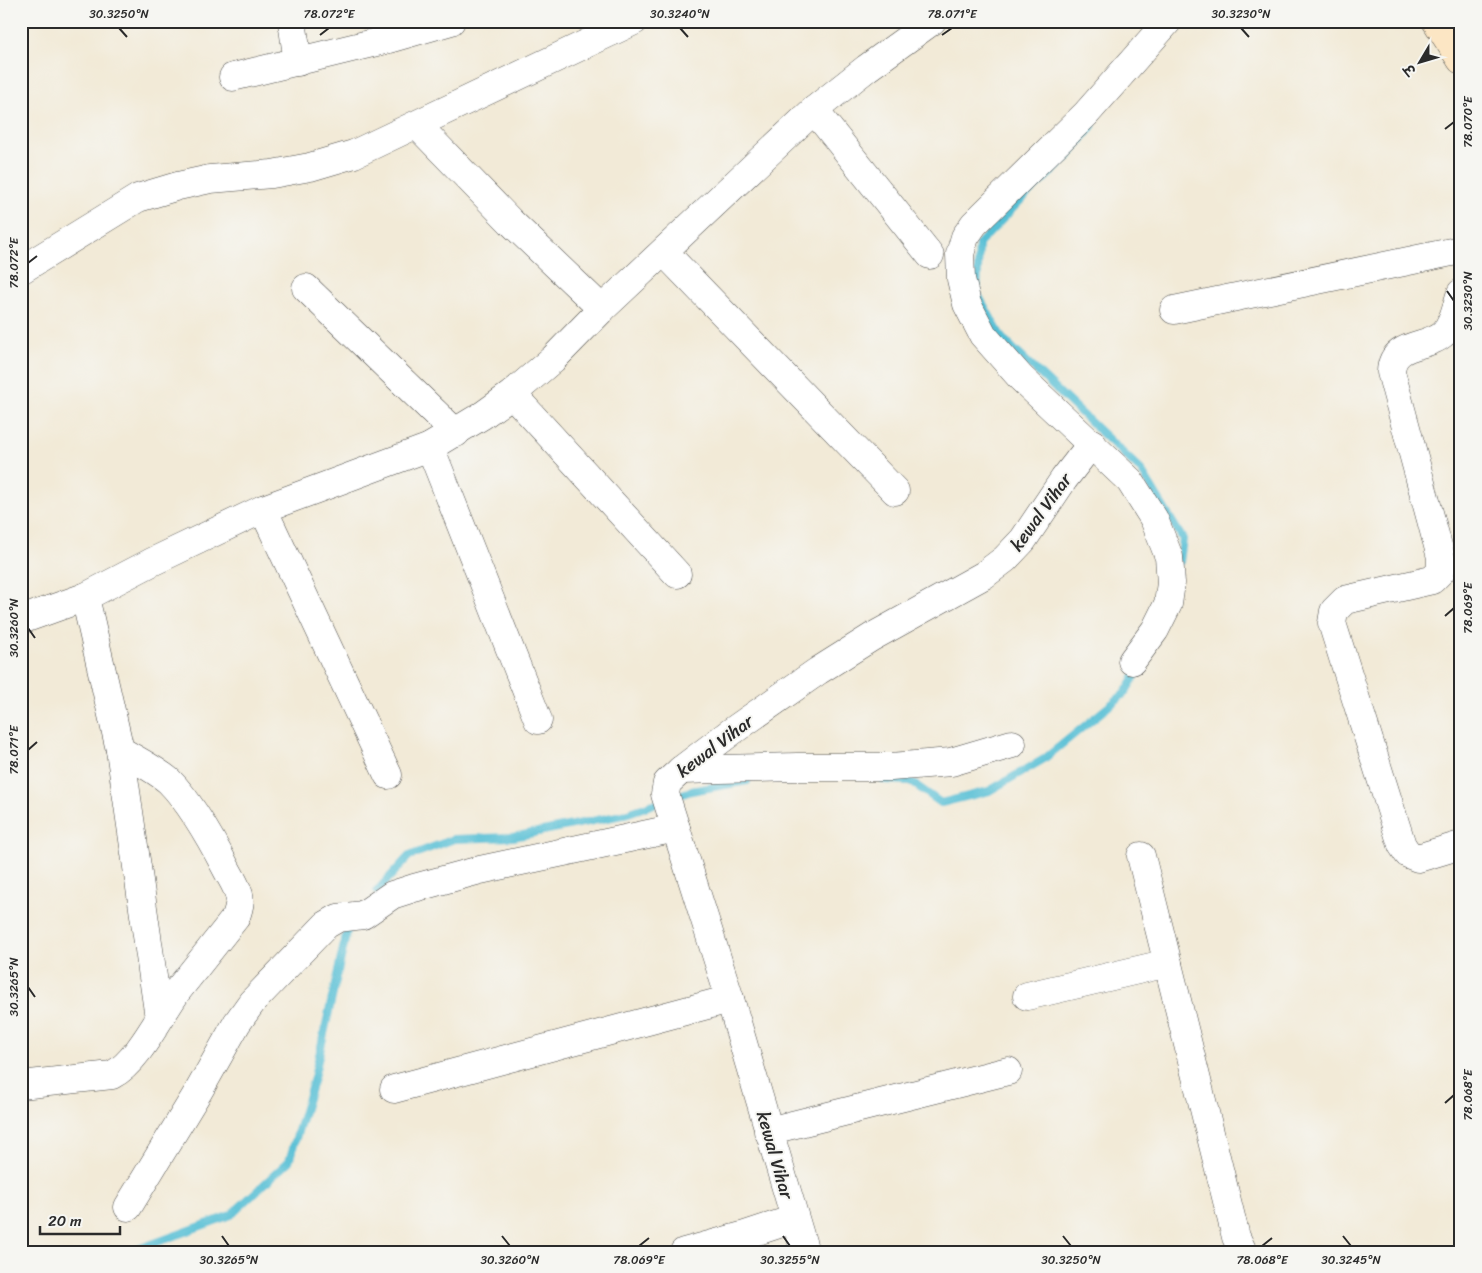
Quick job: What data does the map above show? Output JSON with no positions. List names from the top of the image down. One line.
{"streets":{"street":["kewal Vihar"]},"scale_bar":"20 m","north":"bottom left","coordinates":["30.3250°N","78.072°E","30.3240°N","78.071°E","30.3230°N","78.070°E","78.069°E","30.3260°N","30.3265°N","78.068°E","30.3255°N","30.3245°N"]}
